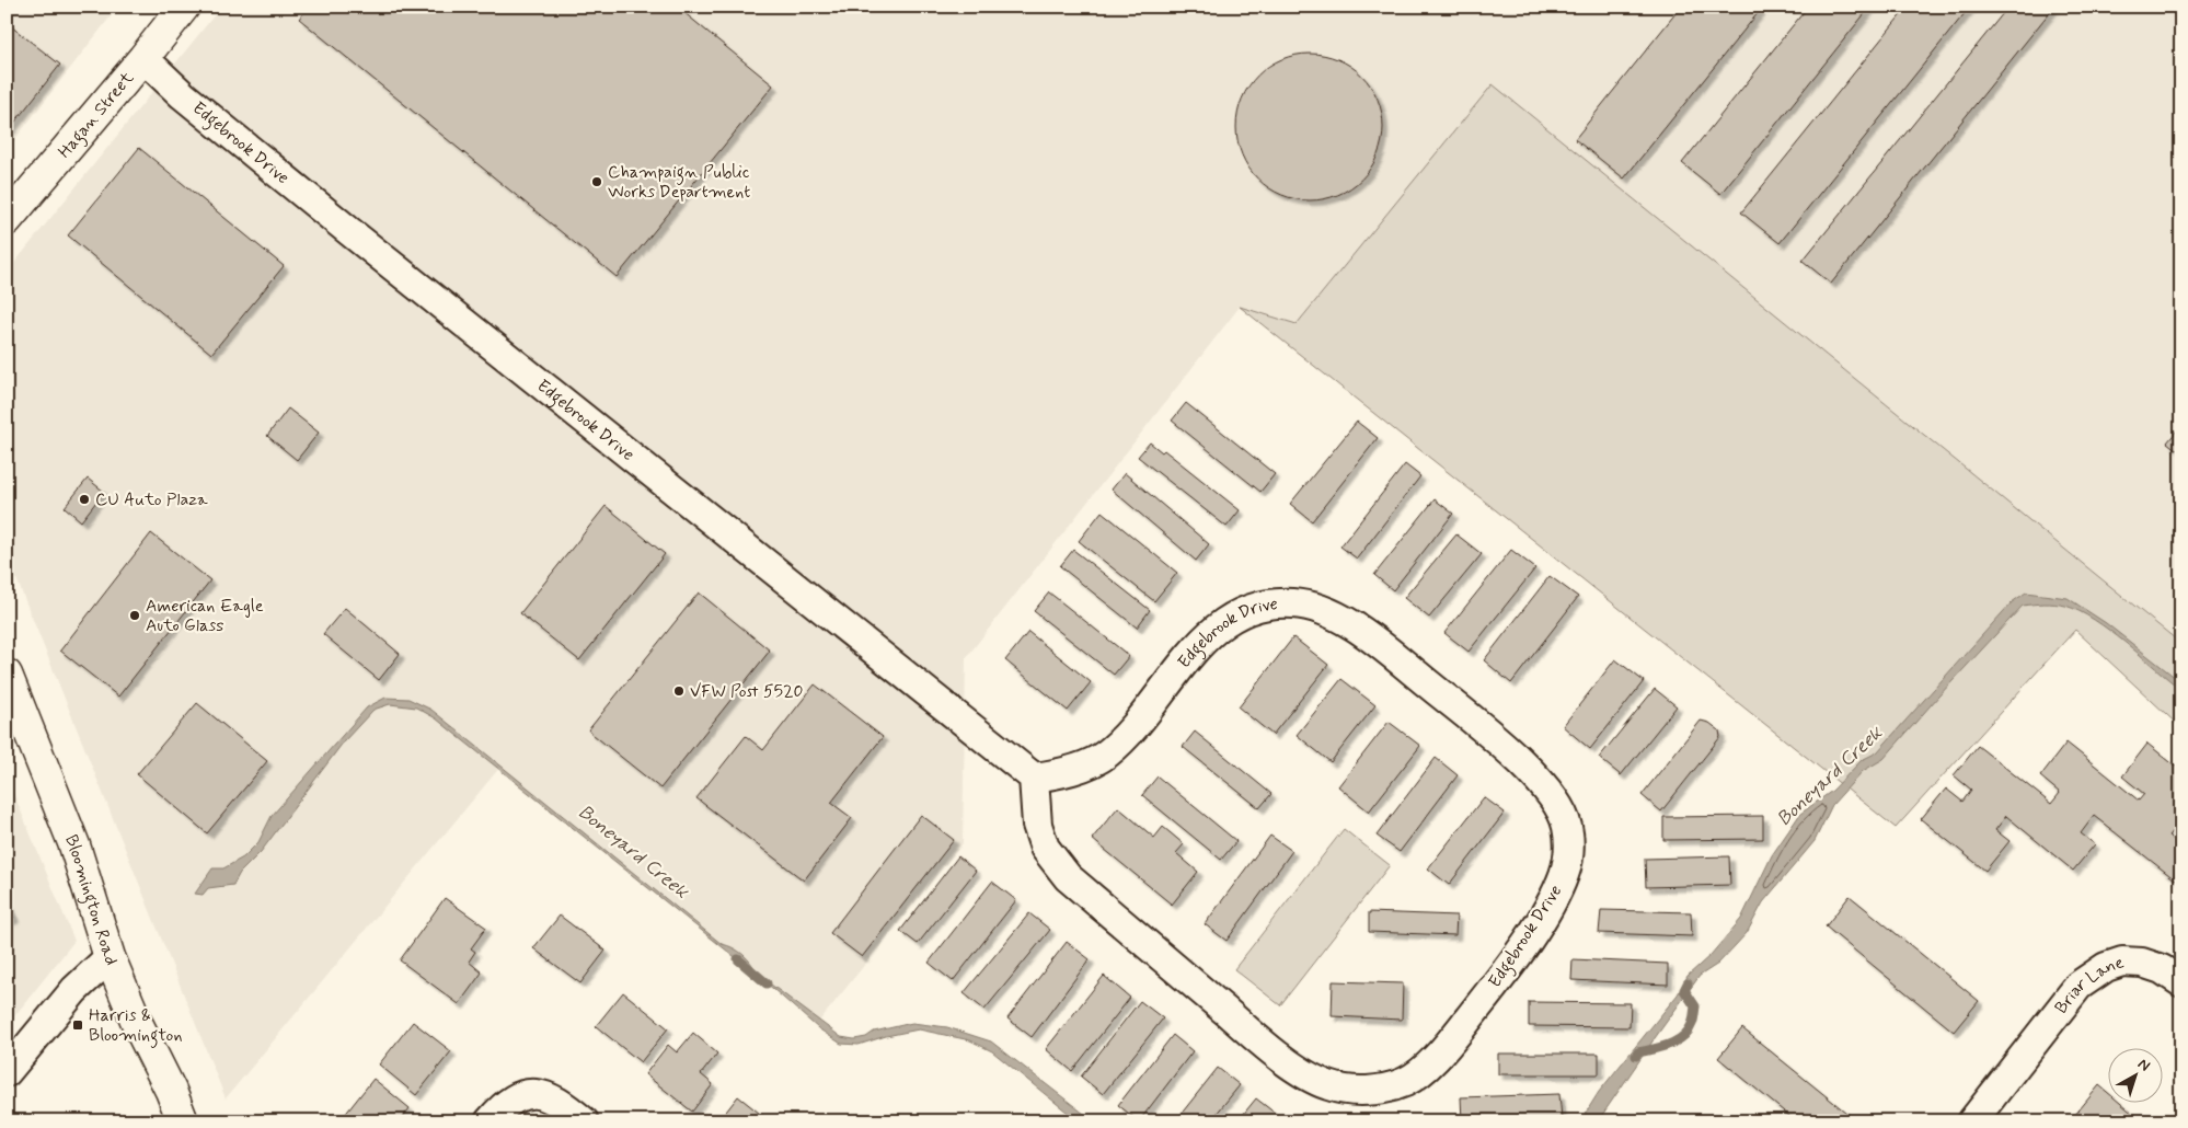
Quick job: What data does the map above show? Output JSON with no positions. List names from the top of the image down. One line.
{"streets":{"main road":["Hagan Street","Bloomington Road"],"street":["Edgebrook Drive","Briar Lane"]},"crossings":[["Hagan Street","Edgebrook Drive"]],"water":["Boneyard Creek"],"places":{"other":["Champaign Public Works Department","CU Auto Plaza","American Eagle Auto Glass","VFW Post 5520"],"transit":["Harris & Bloomington"]},"north":"top right"}
